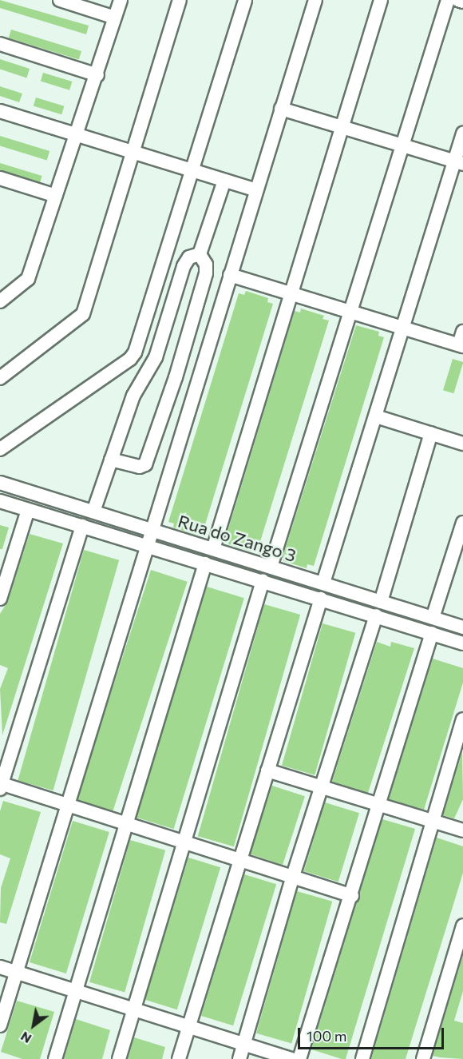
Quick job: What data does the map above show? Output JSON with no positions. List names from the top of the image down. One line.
{"streets":{"street":["Rua do Zango 3"]},"scale_bar":"100 m","north":"bottom left"}
